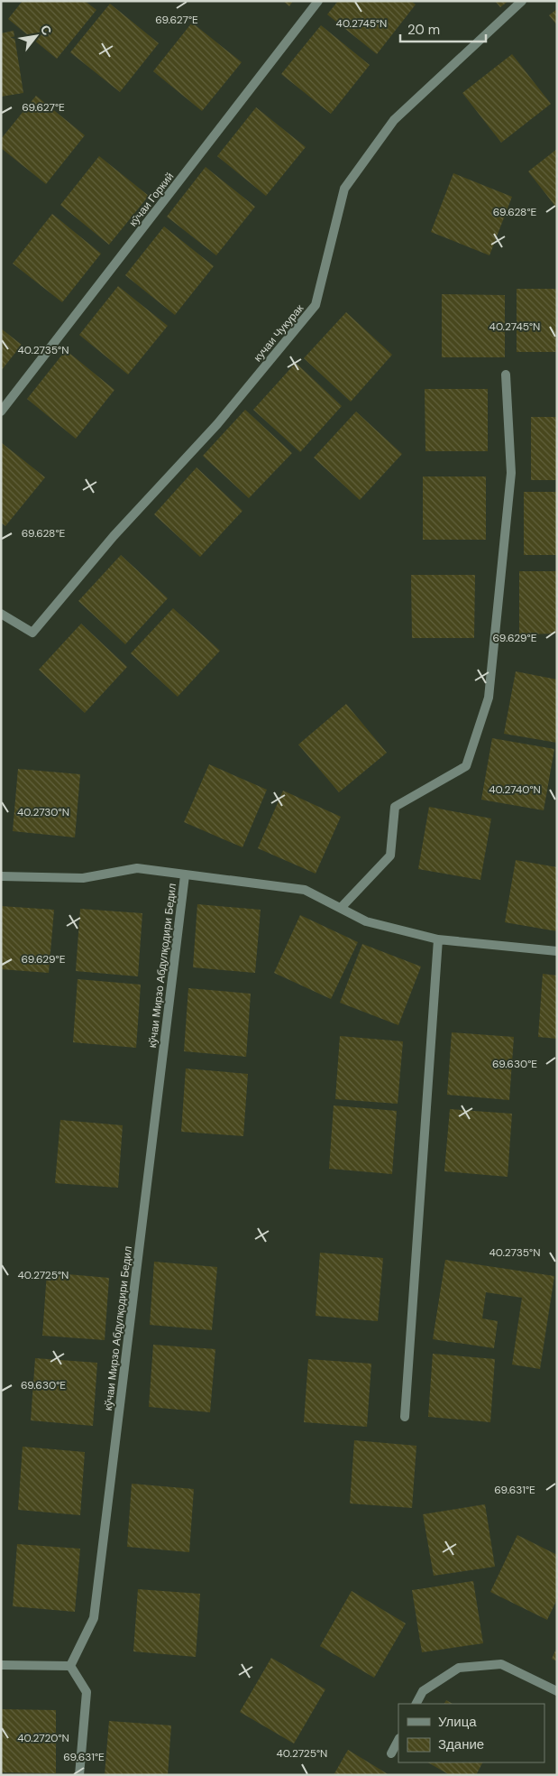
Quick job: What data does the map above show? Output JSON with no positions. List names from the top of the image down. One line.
{"streets":{"street":["кӯчаи Горкий","кучаи Чукурак","кўчаи Мирзо Абдулқодири Бедил"]},"legend":["Улица","Здание"],"scale_bar":"20 m","north":"top right","coordinates":["69.627°E","40.2745°N","69.628°E","40.2735°N","69.629°E","40.2740°N","40.2730°N","69.630°E","40.2725°N","69.631°E","40.2720°N"]}
